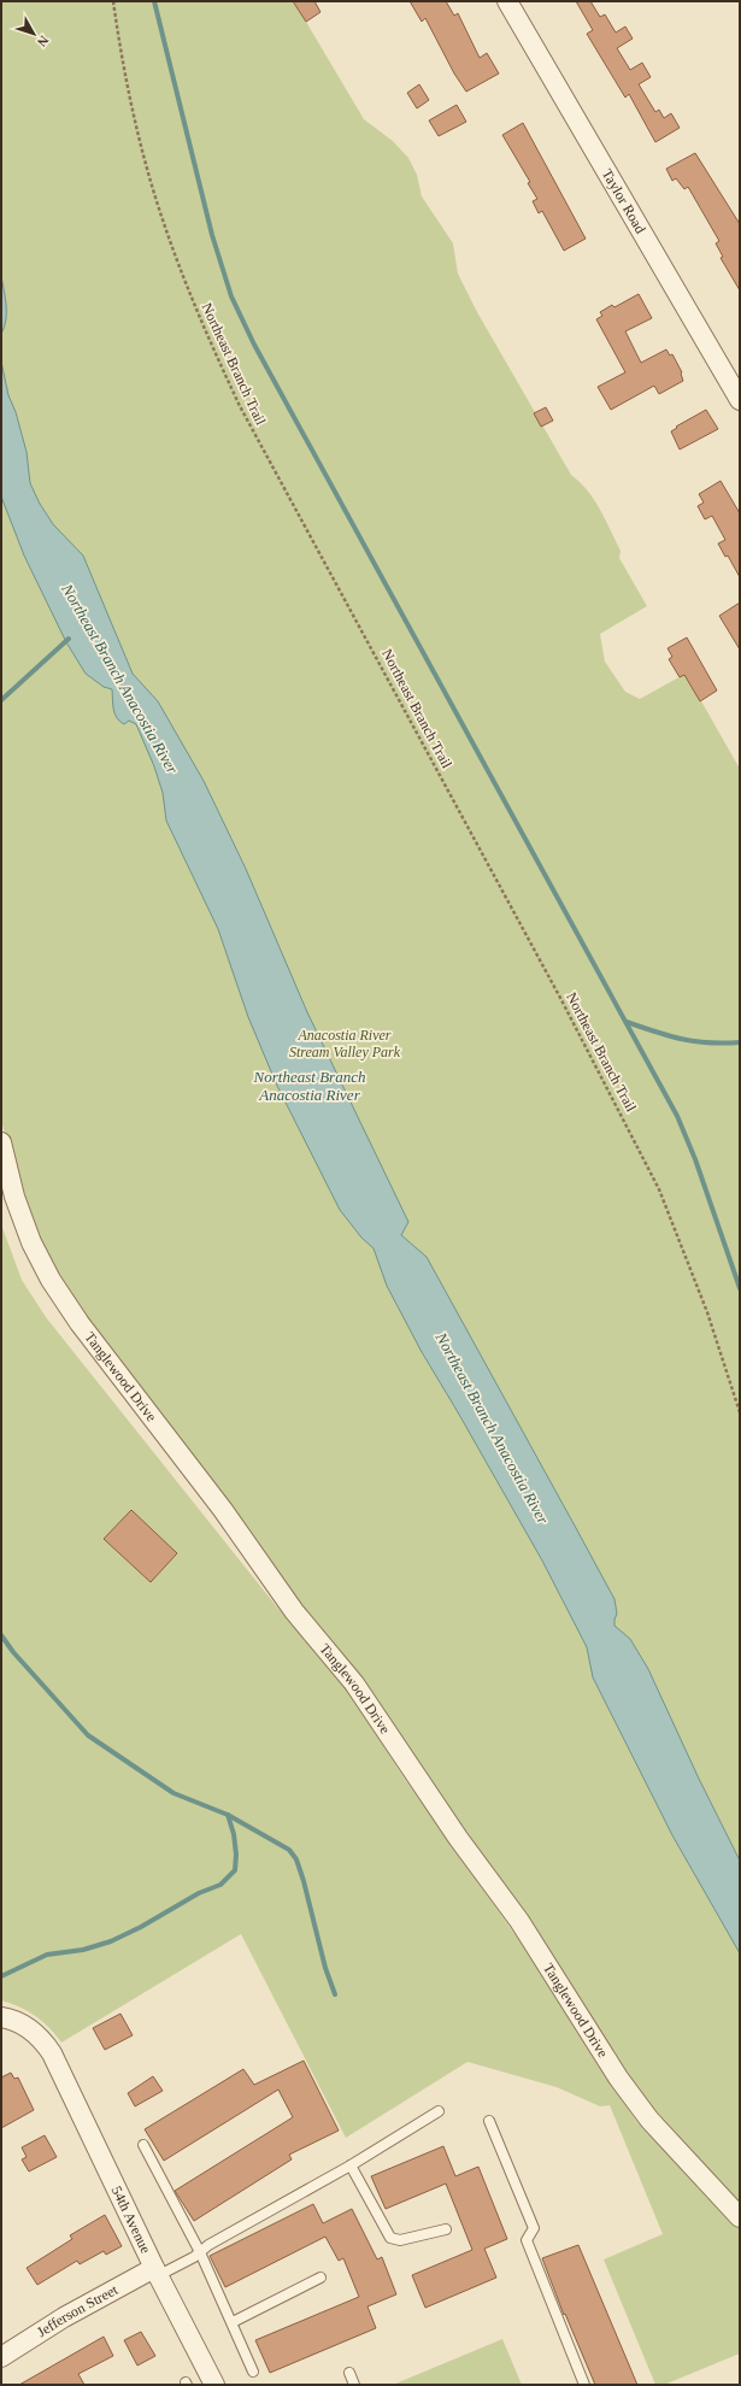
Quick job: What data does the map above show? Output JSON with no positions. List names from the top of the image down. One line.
{"streets":{"street":["Taylor Road","Tanglewood Drive","54th Avenue","Jefferson Street"],"path":["Northeast Branch Trail"]},"crossings":[["54th Avenue","Jefferson Street"]],"water":["Northeast Branch Anacostia River"],"parks":["Anacostia River Stream Valley Park"],"north":"bottom right"}
